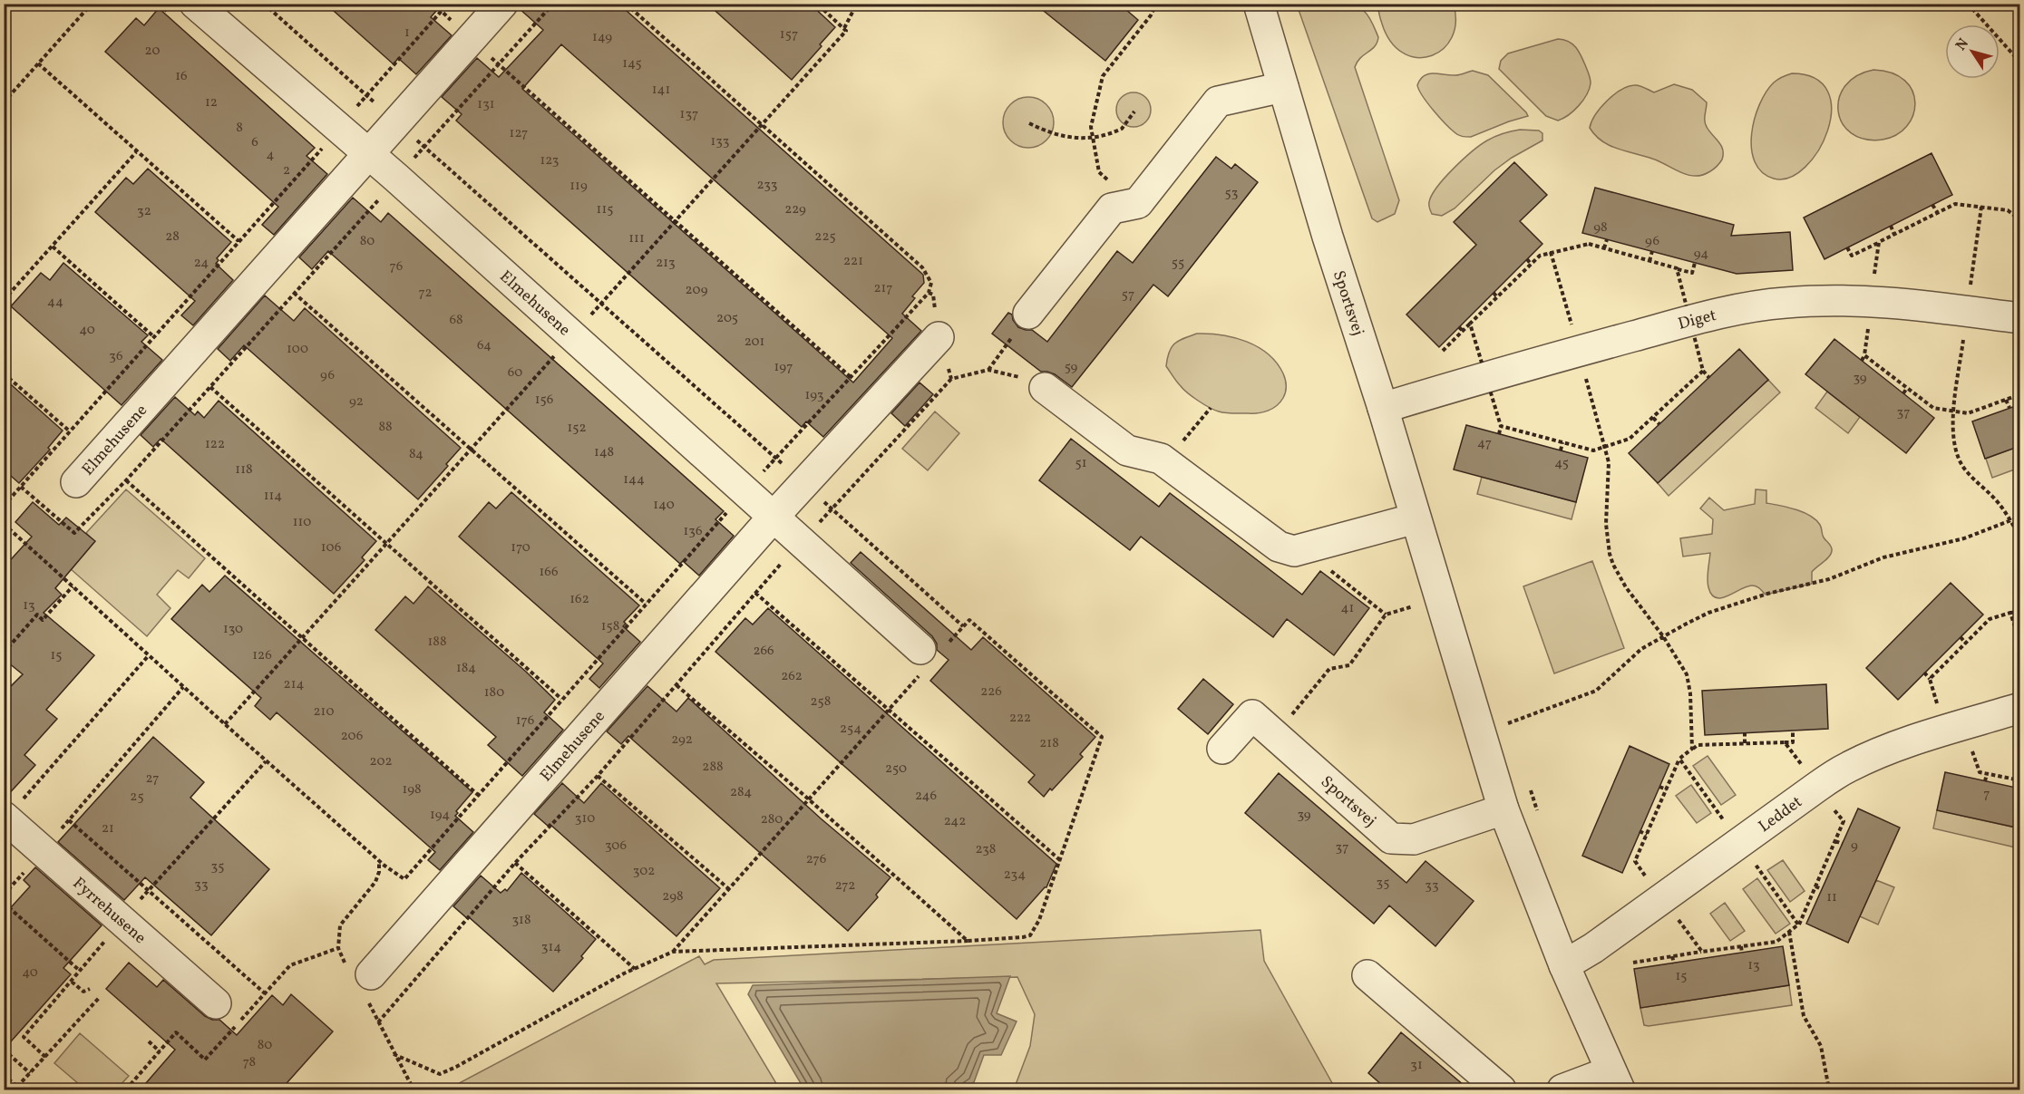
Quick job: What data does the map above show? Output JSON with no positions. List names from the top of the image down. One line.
{"streets":{"street":["Elmehusene","Sportsvej","Diget","Leddet","Fyrrehusene"]},"crossings":[["Sportsvej","Diget"],["Sportsvej","Leddet"]],"house_numbers":["1","157","149","20","145","16","141","12","131","137","8","127","133","6","4","123","2","233","119","53","115","229","32","98","28","225","111","80","96","94","221","24","213","55","76","217","209","72","57","44","205","68","40","201","64","100","36","197","59","60","96","39","193","156","92","37","88","152","47","122","148","84","51","45","118","144","114","140","110","136","106","170","166","162","13","41","158","130","188","266","15","126","184","262","214","226","180","258","210","222","176","254","206","292","218","202","288","250","27","198","284","7","246","25","194","39","310","280","242","21","306","9","37","238","276","35","302","234","35","33","272","33","298","11","318","314","13","40","15","80","78","31"],"north":"top left"}
